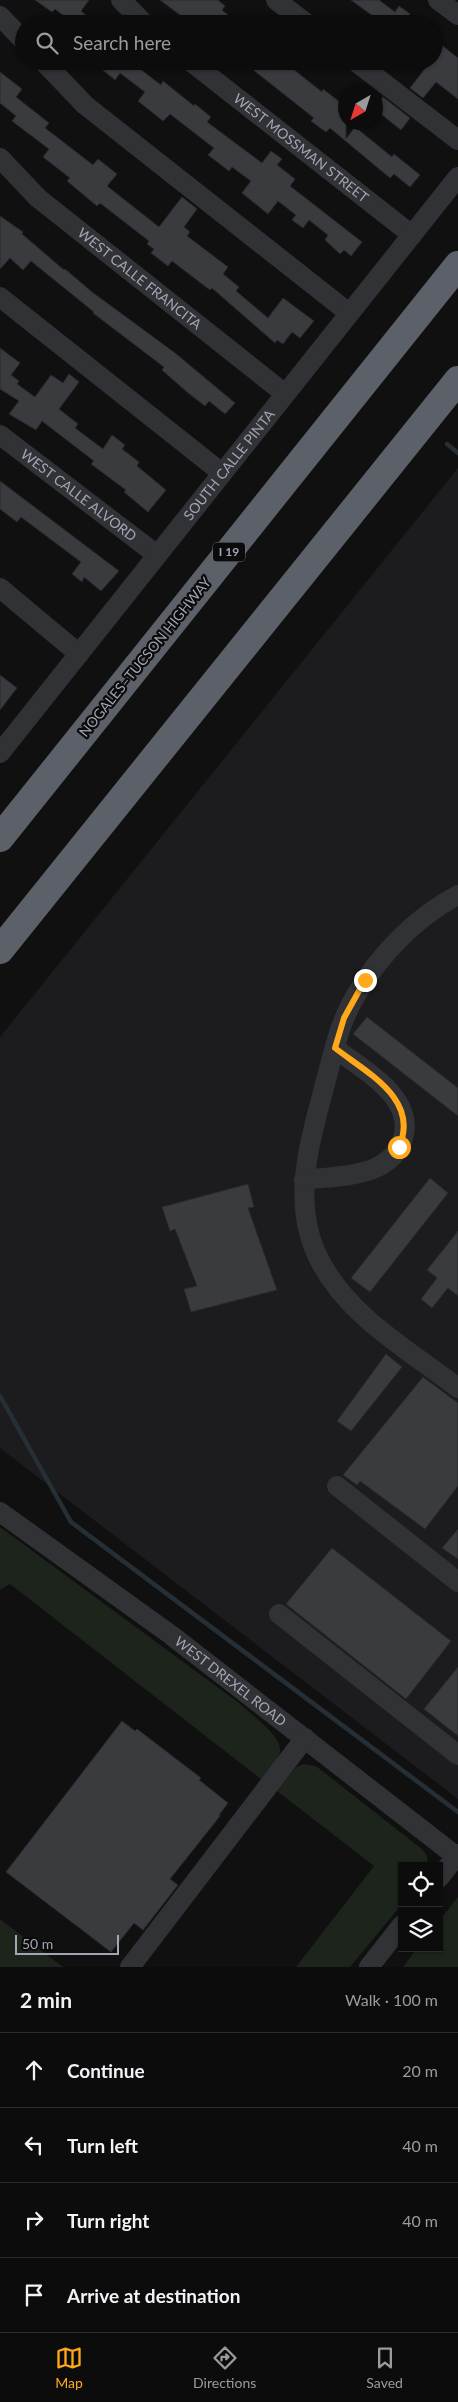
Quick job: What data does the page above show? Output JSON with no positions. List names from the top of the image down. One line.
{"streets":{"highway":["I 19","NOGALES–TUCSON HIGHWAY"],"street":["WEST MOSSMAN STREET","WEST CALLE FRANCITA","SOUTH CALLE PINTA","WEST CALLE ALVORD","WEST DREXEL ROAD"]},"crossings":[["WEST MOSSMAN STREET","SOUTH CALLE PINTA"],["WEST CALLE FRANCITA","SOUTH CALLE PINTA"],["SOUTH CALLE PINTA","WEST CALLE ALVORD"]],"scale_bar":"50 m","north":"bottom left","page":{"search":"Search here","scale":"50 m","heading":["2 min","Walk · 100 m"],"list":[["Continue","20 m"],["Turn left","40 m"],["Turn right","40 m"],"Arrive at destination"],"nav":["Map","Directions","Saved"]}}
